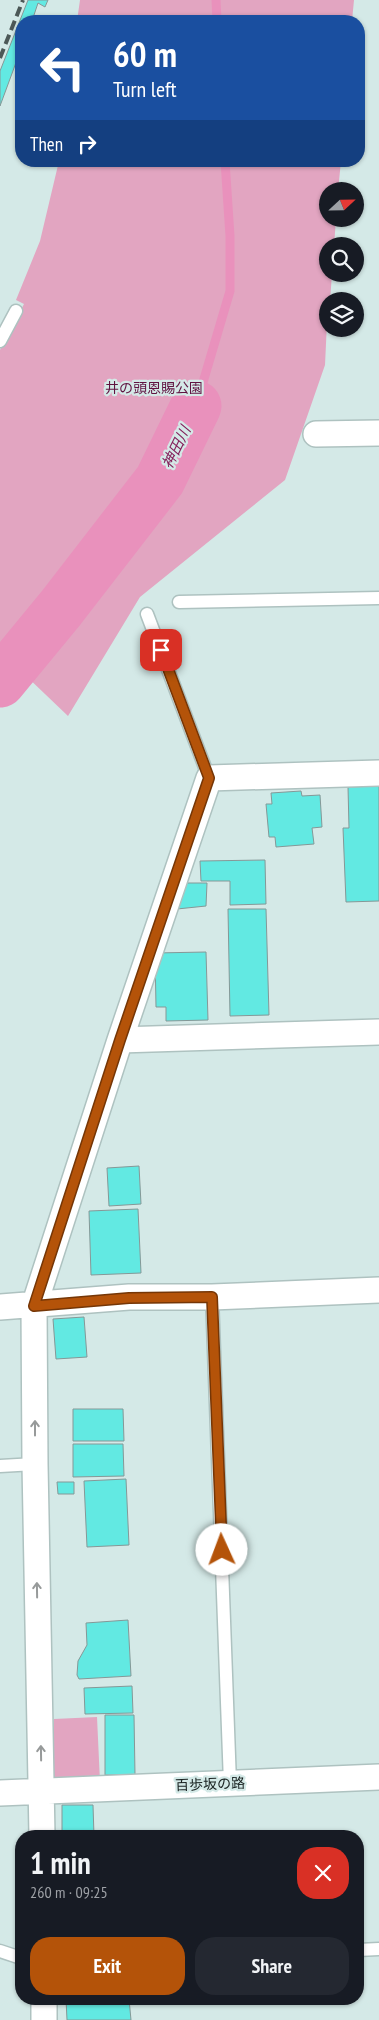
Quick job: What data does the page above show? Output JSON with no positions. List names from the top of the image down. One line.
{"streets":{"street":["百歩坂の路"]},"water":["神田川"],"parks":["井の頭恩賜公園"],"north":"right","page":{"turn":["60 m","Turn left"],"then":"Then","heading":["1 min","260 m · 09:25"],"buttons":["Exit","Share"]}}
